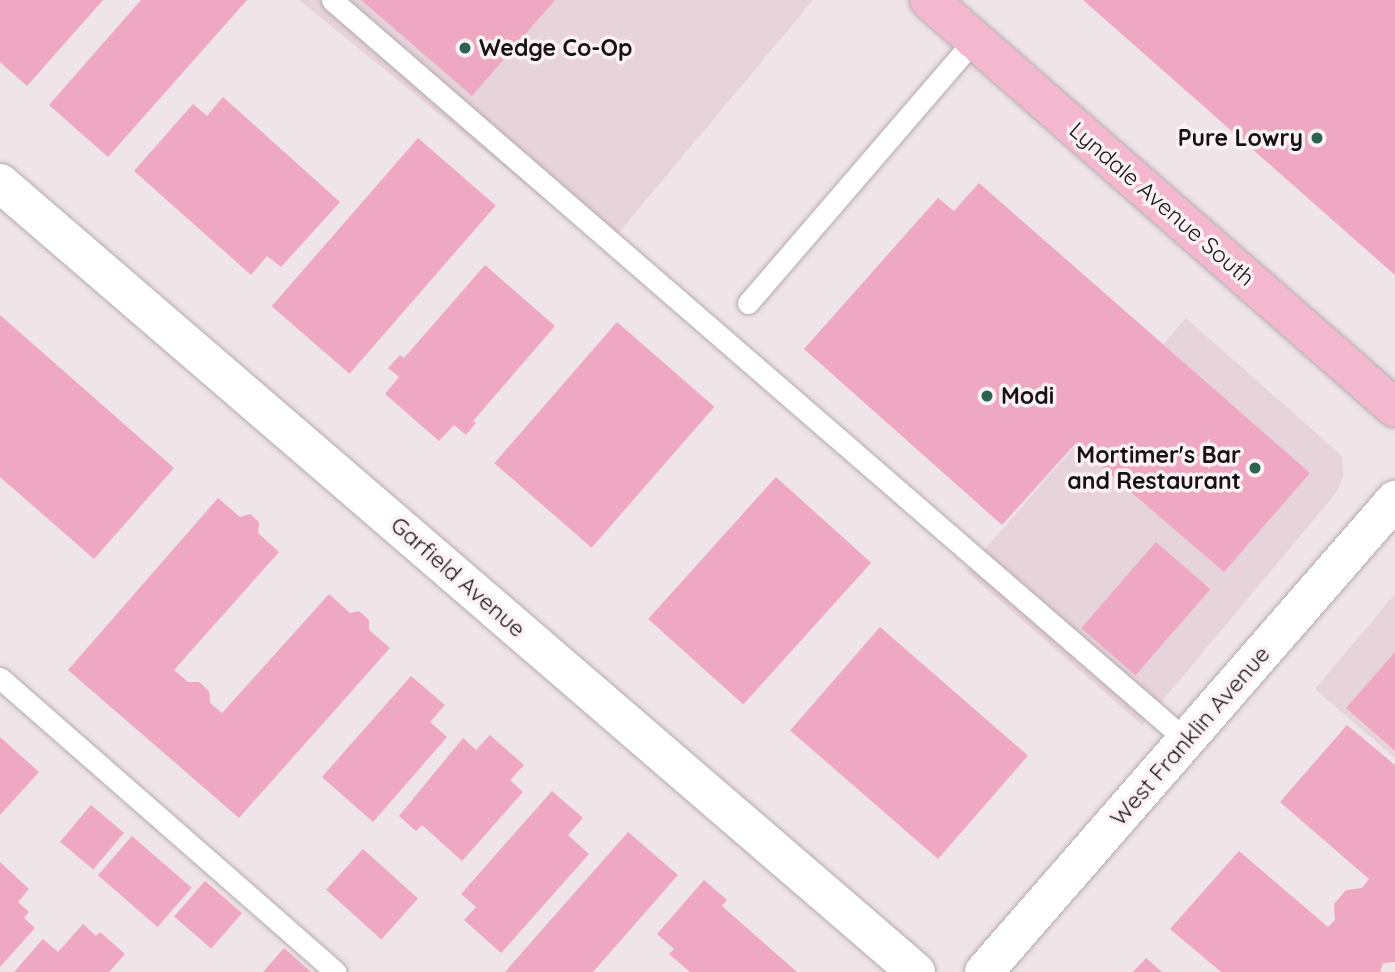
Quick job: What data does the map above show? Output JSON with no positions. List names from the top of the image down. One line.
{"streets":{"main road":["Lyndale Avenue South"],"street":["Garfield Avenue","West Franklin Avenue"]},"places":["Wedge Co-Op","Pure Lowry","Modi","Mortimer's Bar and Restaurant"]}
